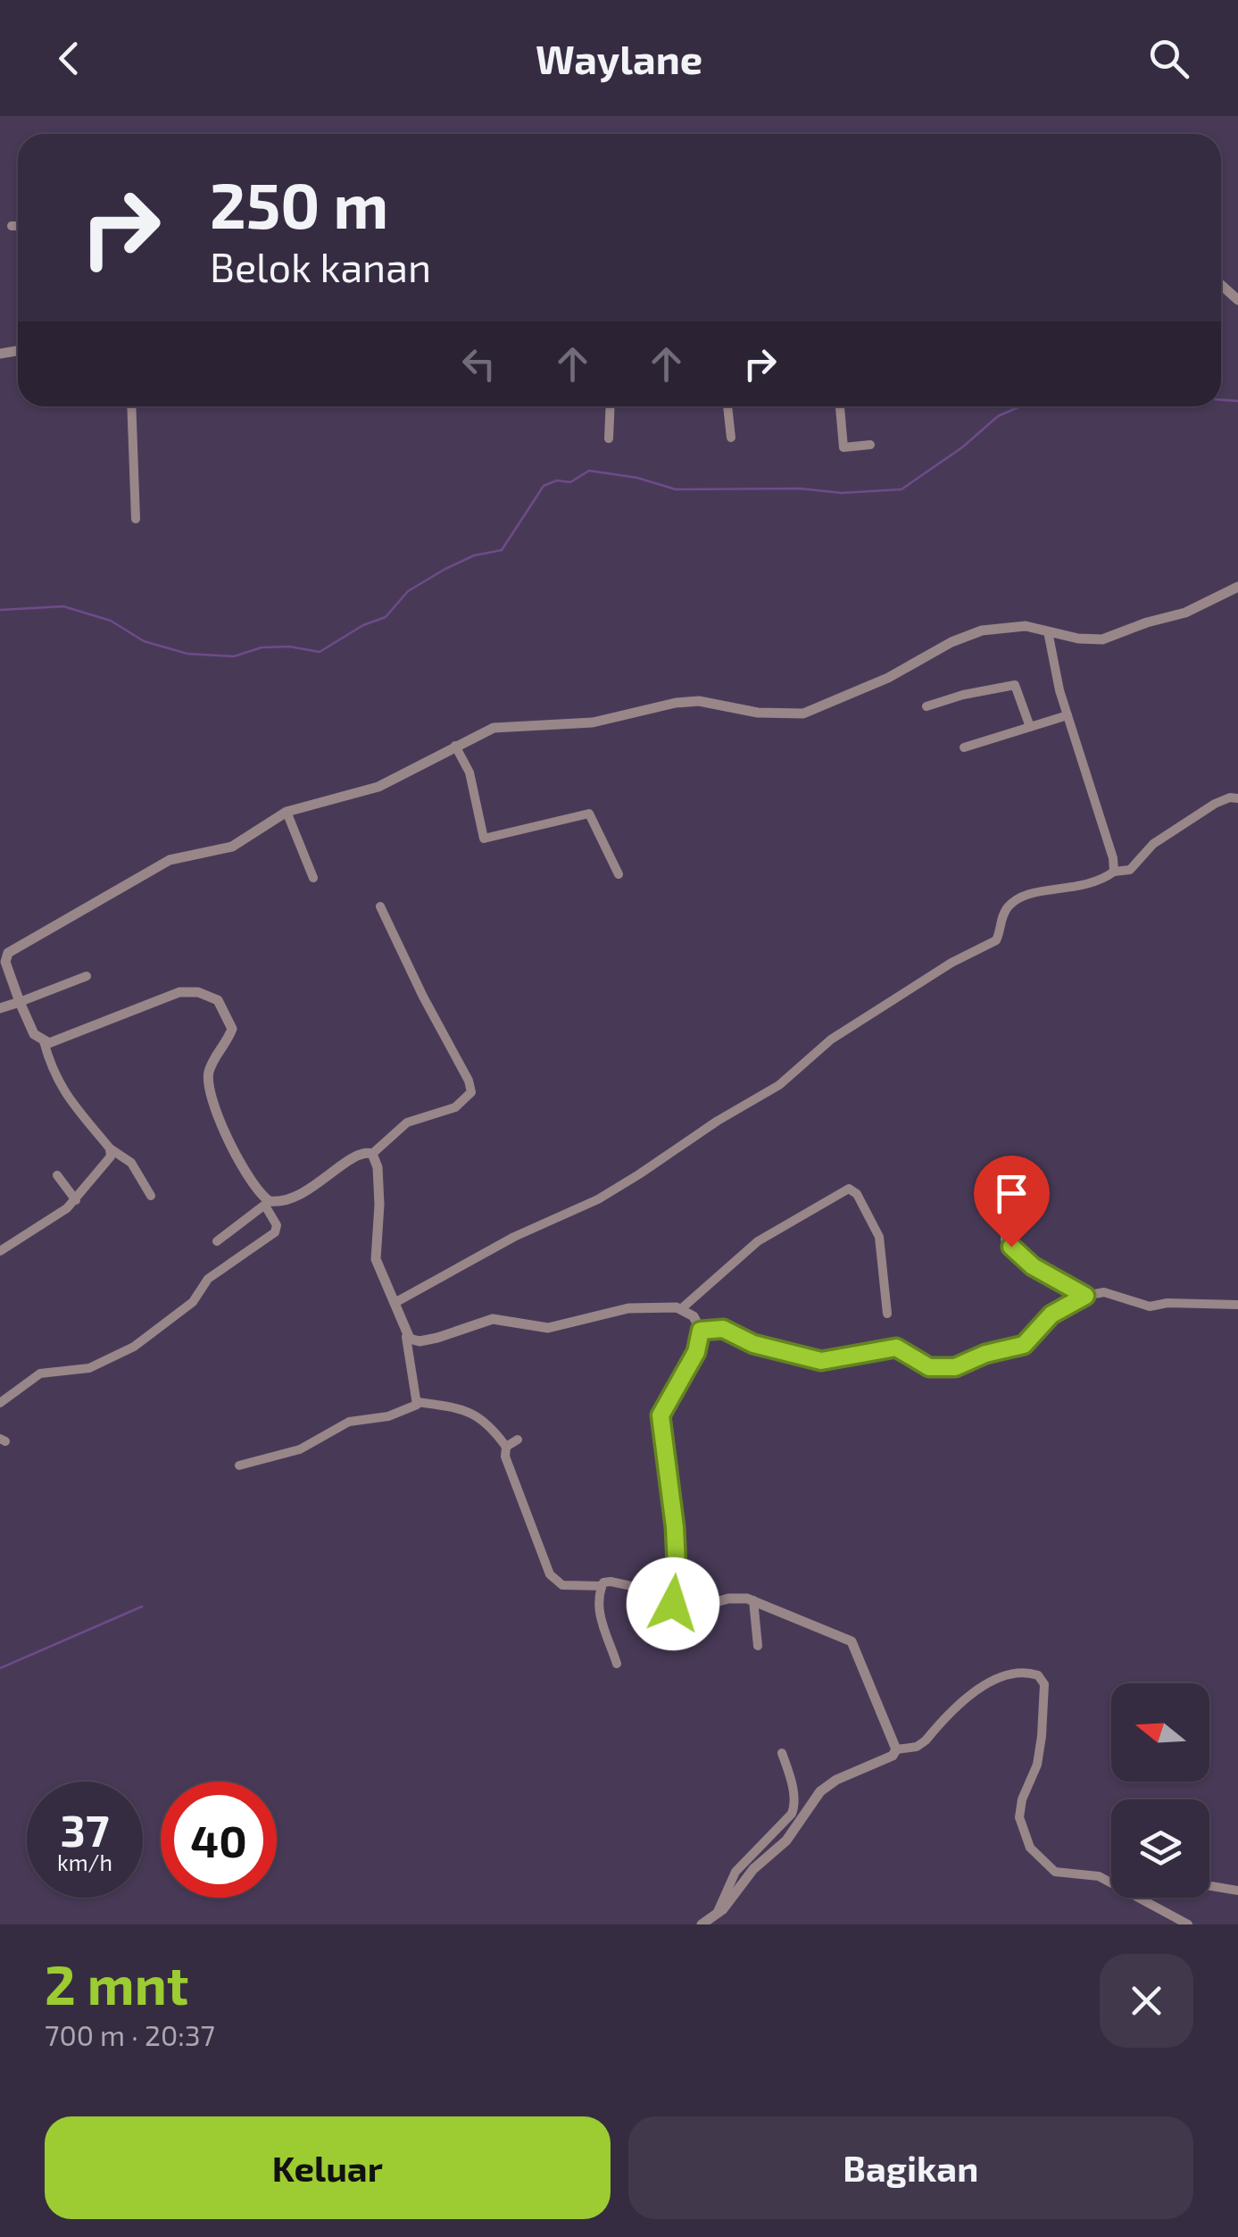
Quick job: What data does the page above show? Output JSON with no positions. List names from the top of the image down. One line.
{"north":"left","page":{"header":"Waylane","turn":["250 m","Belok kanan"],"speed":"37 km/h","limit":"40","heading":["2 mnt","700 m · 20:37"],"buttons":["Keluar","Bagikan"]}}
